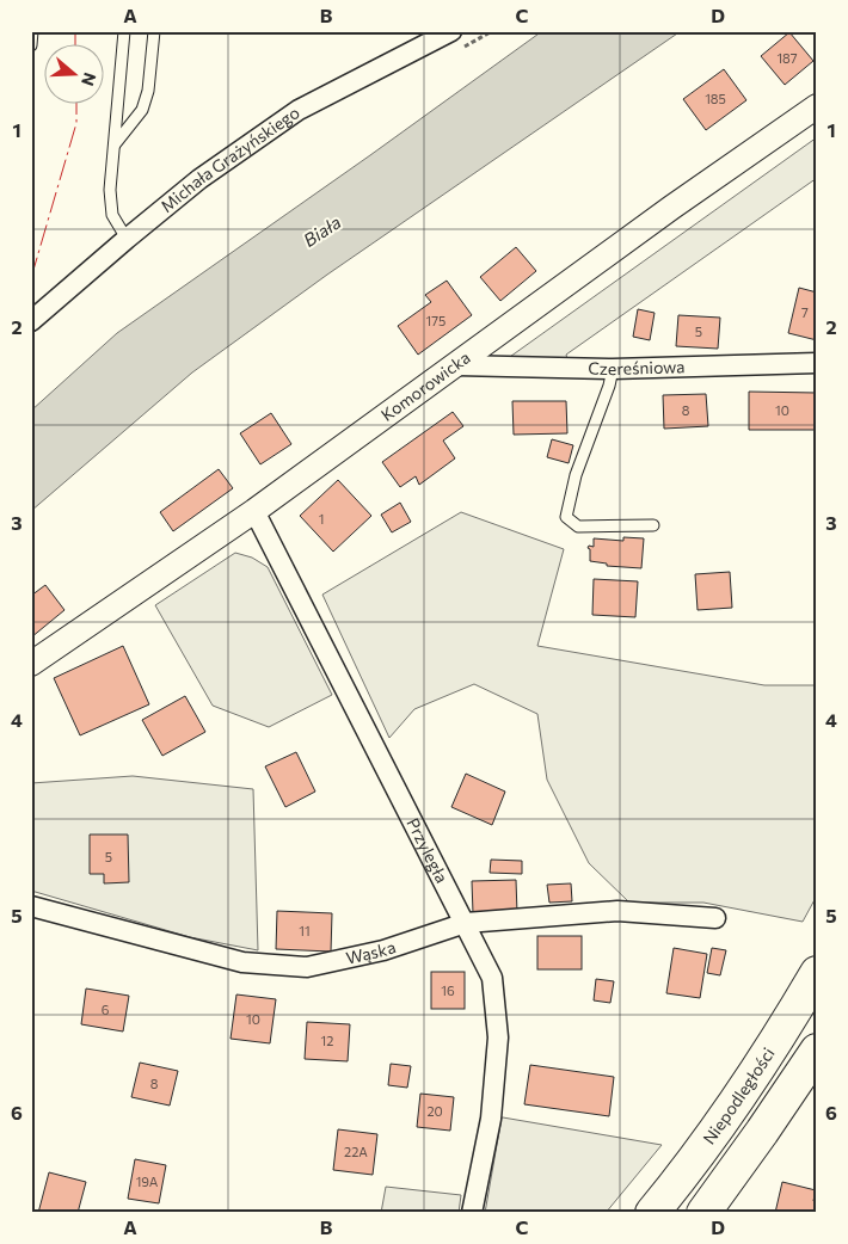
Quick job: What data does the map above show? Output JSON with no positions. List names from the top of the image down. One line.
{"streets":{"highway":["Niepodległości"],"street":["Michała Grażyńskiego","Czereśniowa","Komorowicka","Przyległa","Wąska"]},"crossings":[["Czereśniowa","Komorowicka"],["Komorowicka","Przyległa"],["Przyległa","Wąska"]],"water":["Biała"],"house_numbers":["187","185","7","175","5","8","10","1","5","11","16","6","10","12","8","20","22A","19A"],"north":"right","grid":{"columns":["A","B","C","D"],"rows":["1","2","3","4","5","6"]}}
